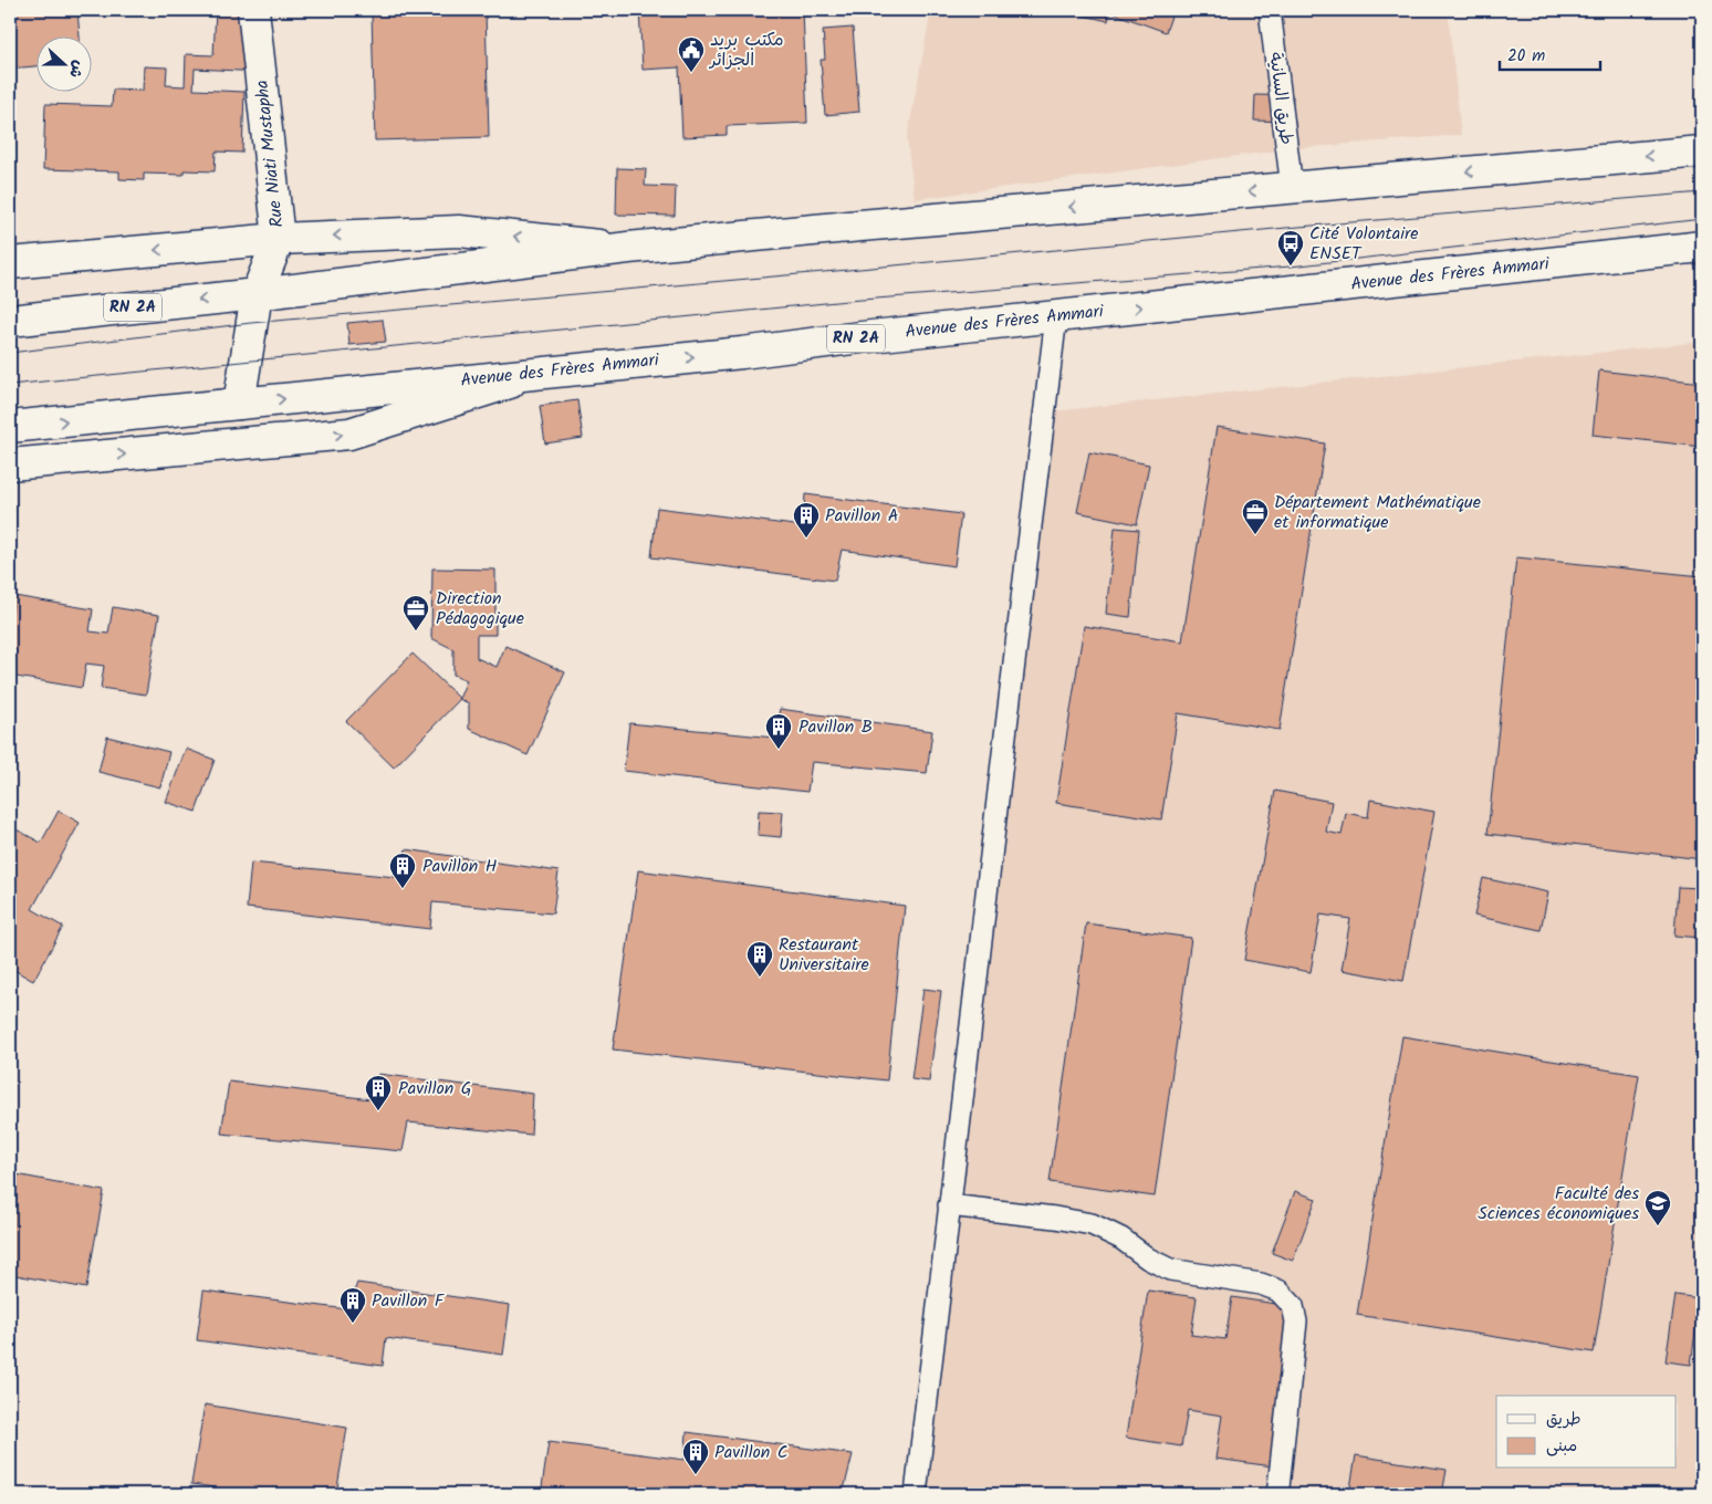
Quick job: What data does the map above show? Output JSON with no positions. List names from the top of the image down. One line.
{"streets":{"main road":["Rue Niati Mustapha","Avenue des Frères Ammari","RN 2A"],"lane":["طريق السانية"]},"crossings":[["طريق السانية","RN 2A"],["Rue Niati Mustapha","Avenue des Frères Ammari"],["Rue Niati Mustapha","RN 2A"]],"places":{"public building":["مكتب بريد الجزائر"],"bus stop":["Cité Volontaire ENSET"],"office":["Département Mathématique et informatique","Direction Pédagogique"],"building":["Pavillon A","Pavillon B","Pavillon H","Restaurant Universitaire","Pavillon G","Pavillon F","Pavillon C"],"school or university":["Faculté des Sciences économiques"]},"legend":["طريق","مبنى"],"scale_bar":"20 m","north":"right"}
